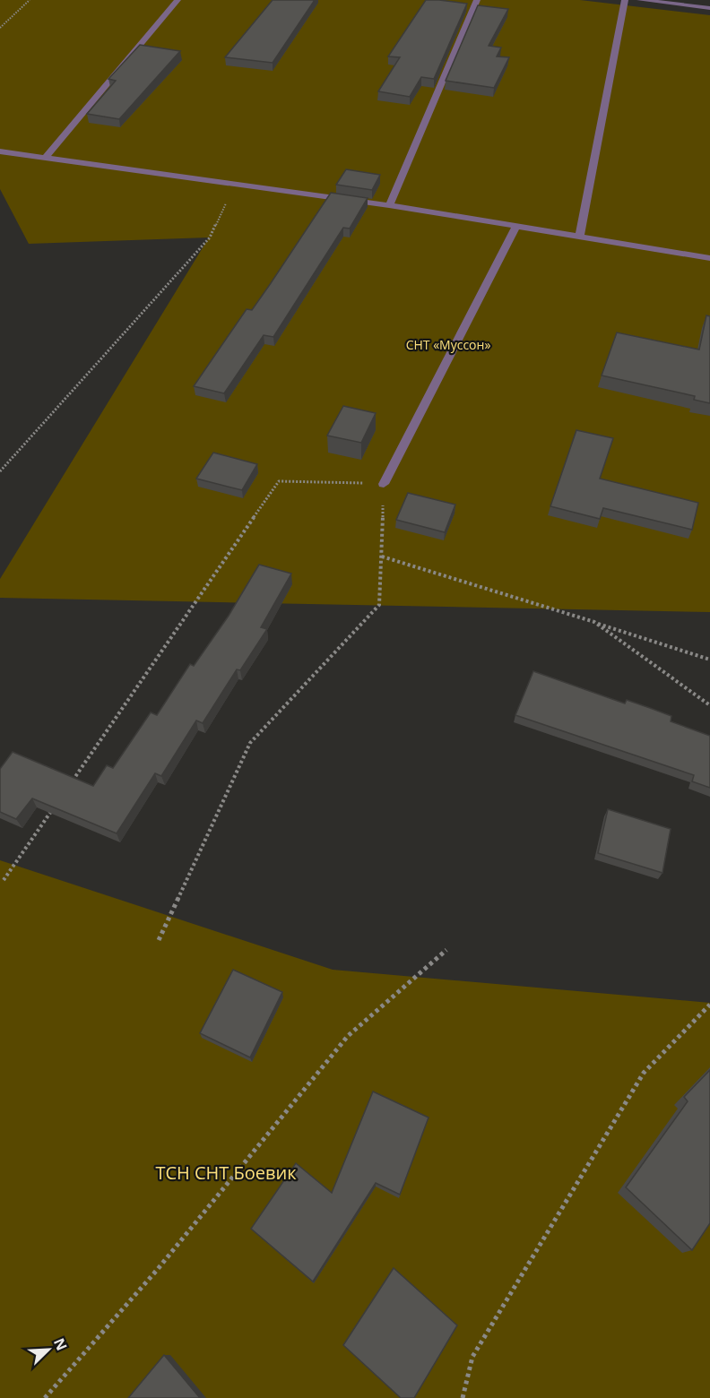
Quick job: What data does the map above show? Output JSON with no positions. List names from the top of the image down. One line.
{"parks":["СНТ «Муссон»","ТСН СНТ Боевик"],"north":"top right"}
